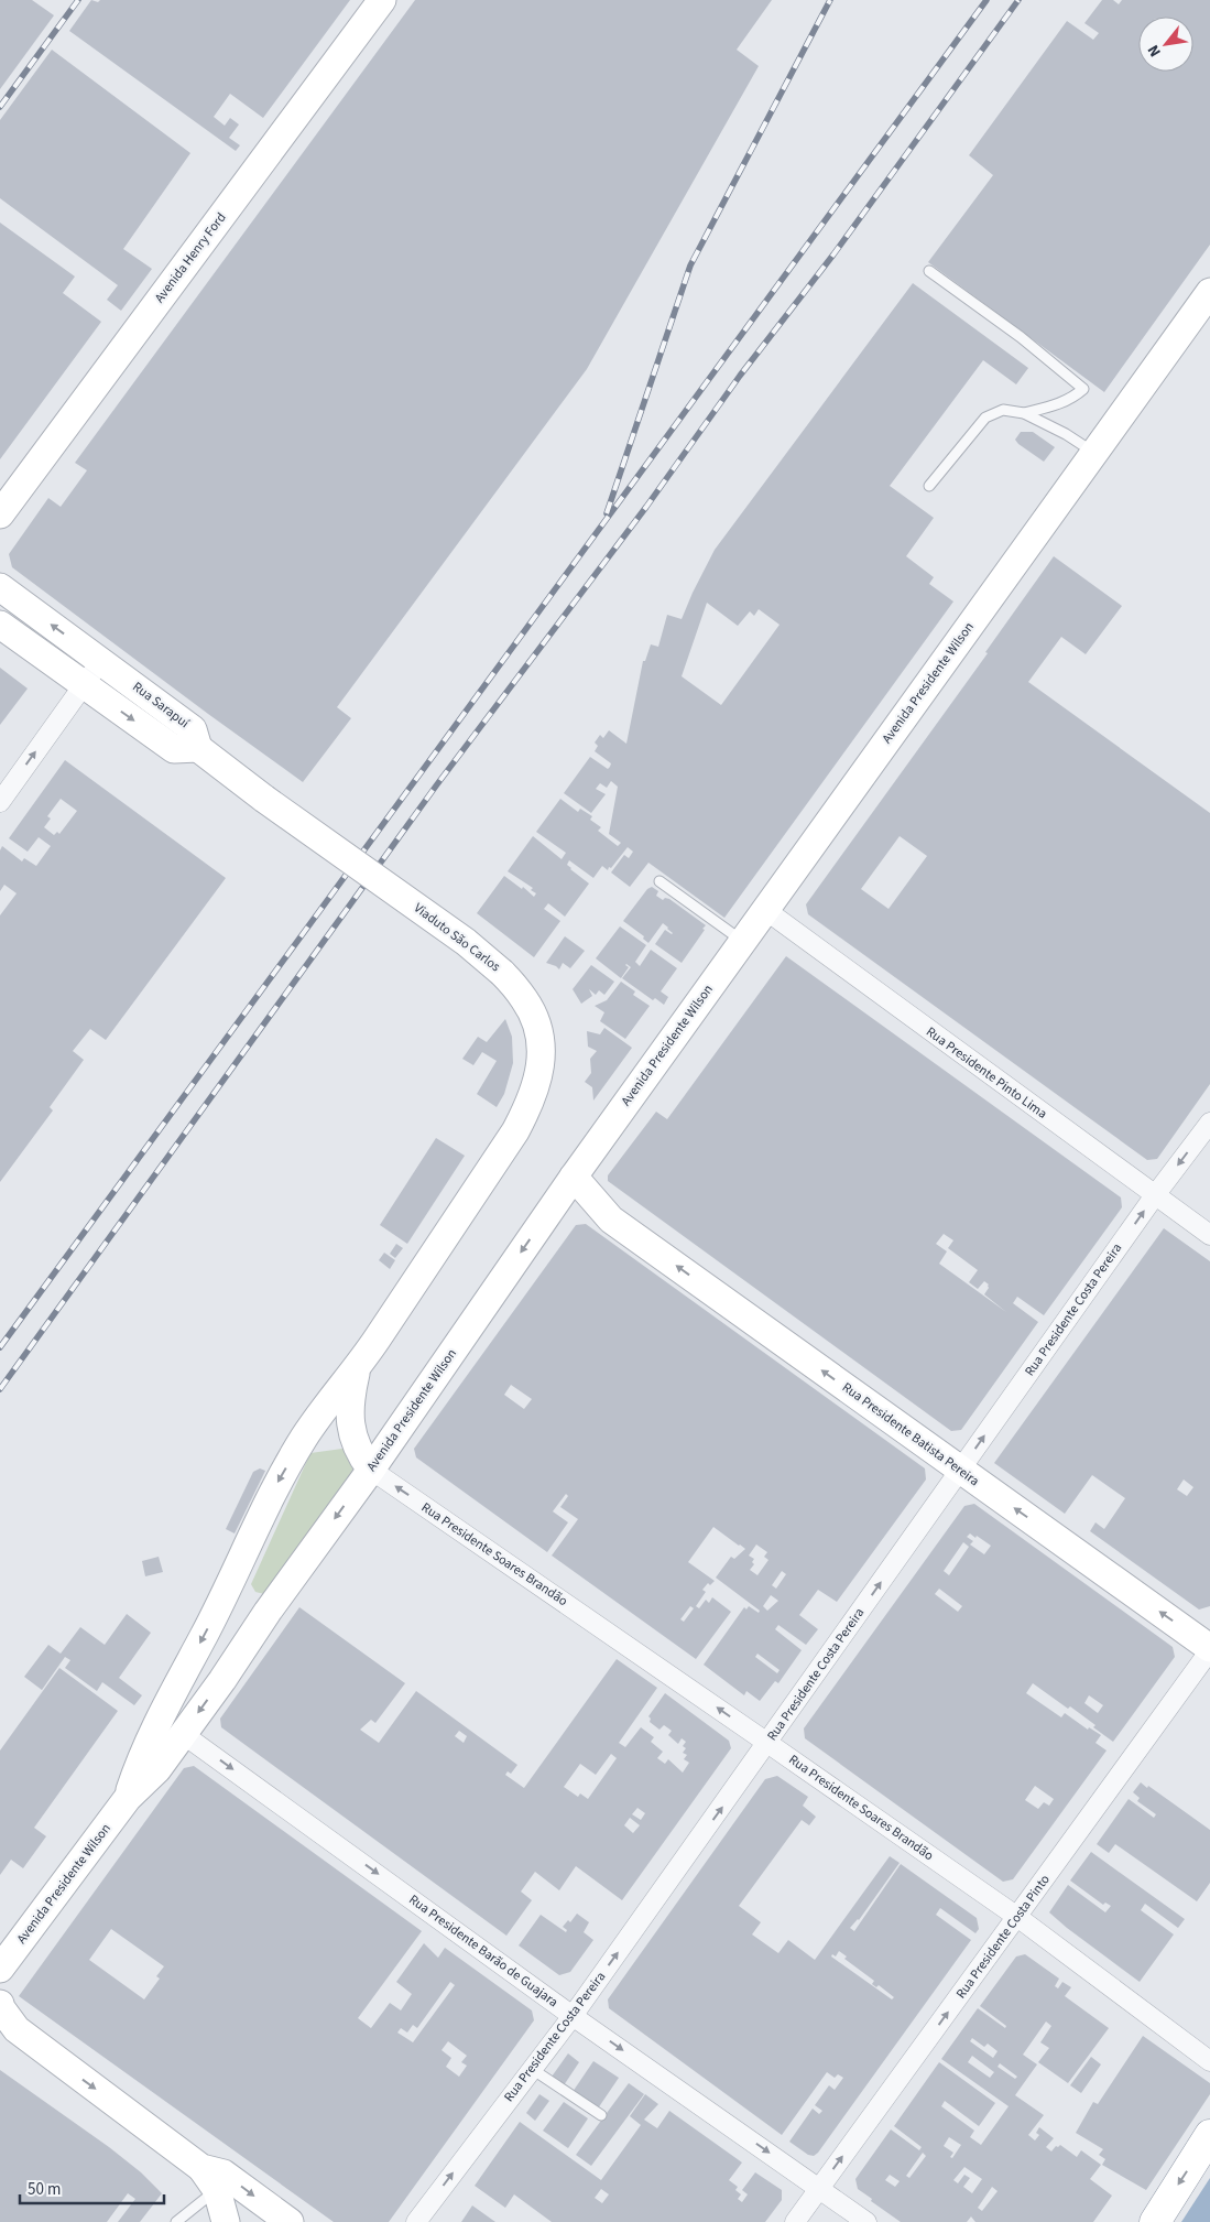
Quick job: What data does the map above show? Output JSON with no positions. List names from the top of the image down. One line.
{"streets":{"main road":["Avenida Henry Ford","Avenida Presidente Wilson","Rua Sarapuí","Viaduto São Carlos","Rua Presidente Batista Pereira"],"street":["Rua Presidente Pinto Lima","Rua Presidente Costa Pereira","Rua Presidente Soares Brandão","Rua Presidente Costa Pinto","Rua Presidente Barão de Guajara"]},"crossings":[["Avenida Presidente Wilson","Viaduto São Carlos"],["Avenida Presidente Wilson","Rua Presidente Pinto Lima"],["Avenida Presidente Wilson","Rua Presidente Batista Pereira"],["Avenida Presidente Wilson","Rua Presidente Soares Brandão"],["Avenida Presidente Wilson","Rua Presidente Barão de Guajara"],["Rua Sarapuí","Viaduto São Carlos"],["Rua Presidente Pinto Lima","Rua Presidente Costa Pereira"],["Rua Presidente Costa Pereira","Rua Presidente Batista Pereira"],["Rua Presidente Costa Pereira","Rua Presidente Soares Brandão"],["Rua Presidente Costa Pereira","Rua Presidente Barão de Guajara"],["Rua Presidente Batista Pereira","Rua Presidente Costa Pinto"],["Rua Presidente Soares Brandão","Rua Presidente Costa Pinto"],["Rua Presidente Costa Pinto","Rua Presidente Barão de Guajara"]],"one_way":["Avenida Presidente Wilson","Rua Presidente Costa Pereira","Rua Presidente Batista Pereira","Rua Presidente Soares Brandão","Rua Presidente Costa Pinto","Rua Presidente Barão de Guajara"],"scale_bar":"50 m","north":"bottom left"}
